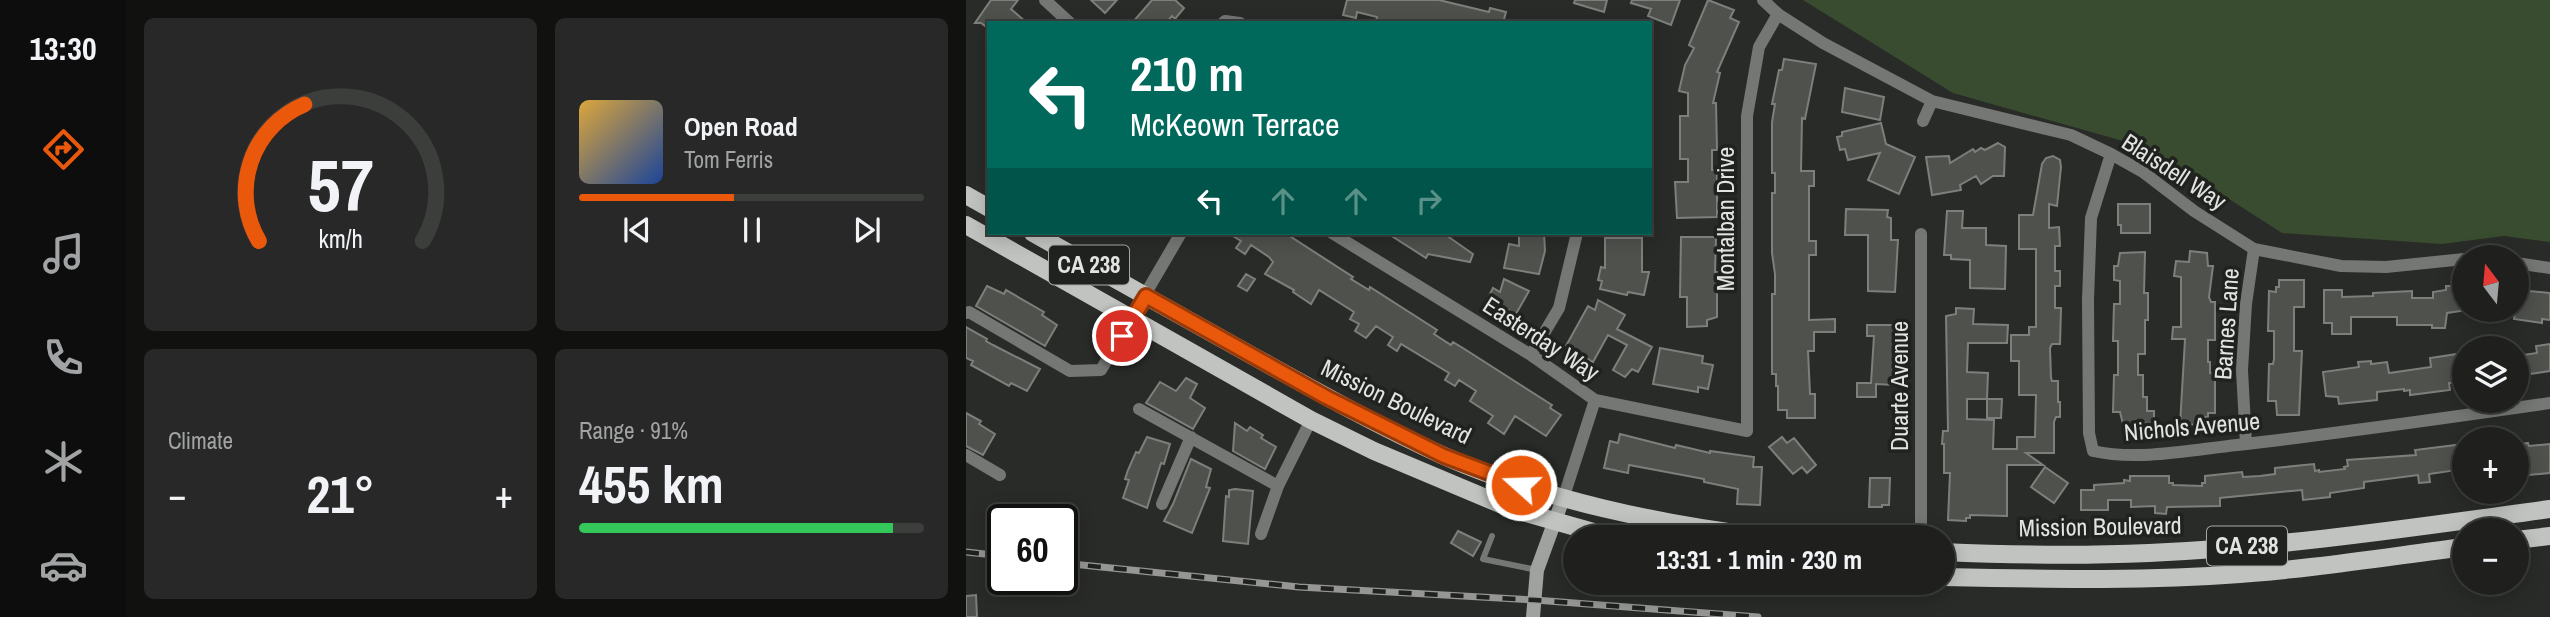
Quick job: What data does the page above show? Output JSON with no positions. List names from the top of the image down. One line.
{"streets":{"main road":["CA 238","Mission Boulevard"],"street":["Blaisdell Way","Montalban Drive","Barnes Lane","Easterday Way","Duarte Avenue","Nichols Avenue"]},"crossings":[["Blaisdell Way","Montalban Drive"],["Blaisdell Way","Barnes Lane"],["Blaisdell Way","Nichols Avenue"],["Montalban Drive","Easterday Way"],["Barnes Lane","Nichols Avenue"]],"north":"top","page":{"tabs":"13:30","turn":["210 m","McKeown Terrace"],"song":["Open Road","Tom Ferris"],"map_buttons":["+","−"],"tile":["Climate",["Range · 91%","455 km"]],"heat":["−","21°","+"],"limit":"60","trip":"13:31 · 1 min · 230 m","gauge":["57","km/h"]}}
